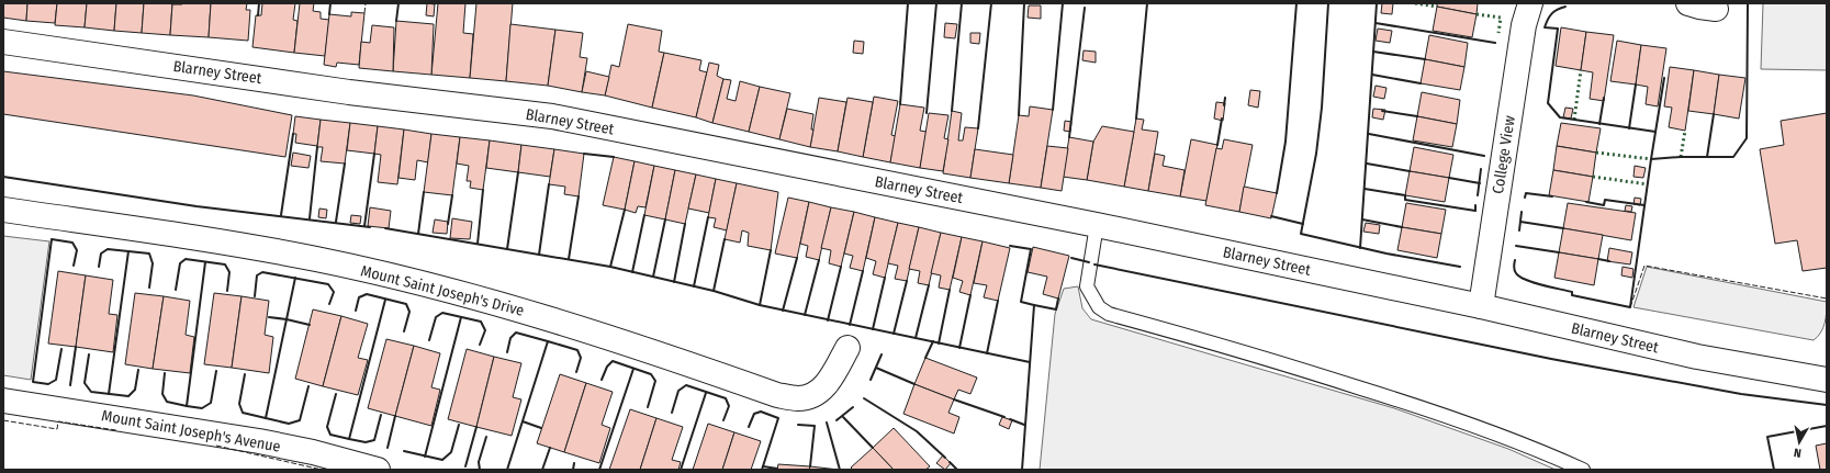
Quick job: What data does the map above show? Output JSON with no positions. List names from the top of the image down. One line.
{"streets":{"street":["Blarney Street","College View","Mount Saint Joseph's Drive","Mount Saint Joseph's Avenue"]},"crossings":[["Blarney Street","College View"]],"north":"bottom"}
